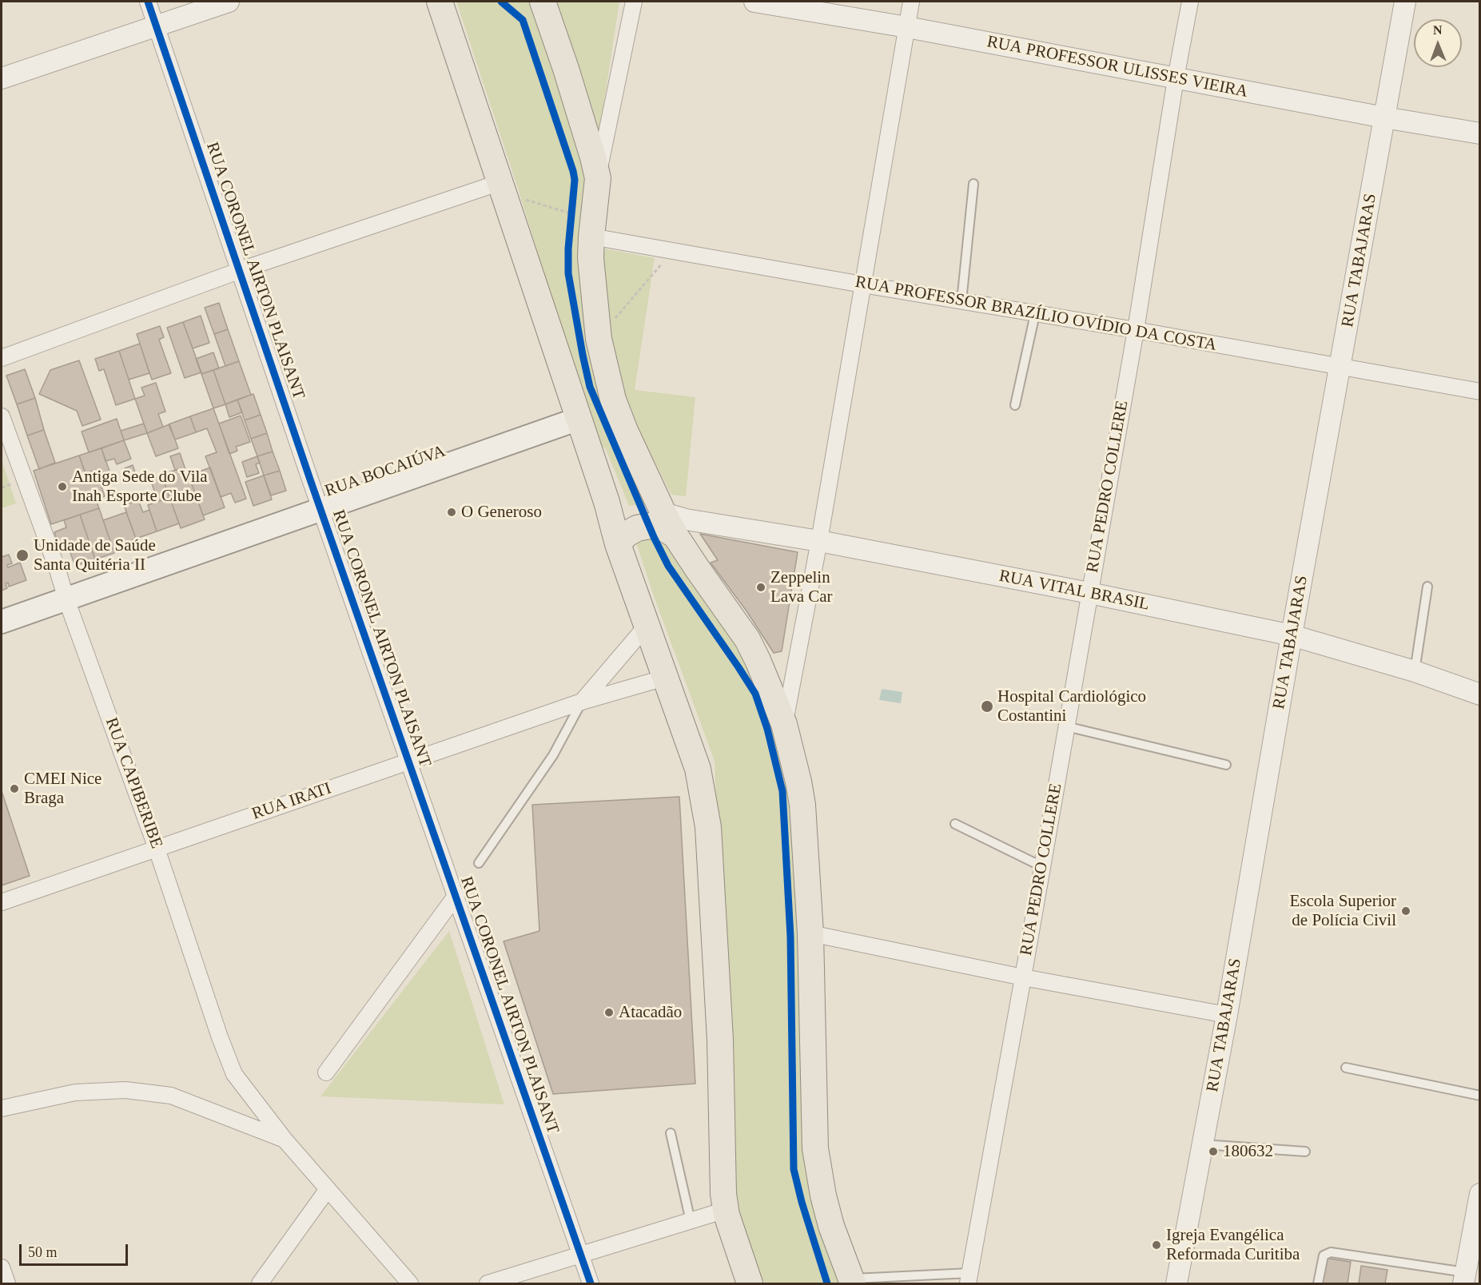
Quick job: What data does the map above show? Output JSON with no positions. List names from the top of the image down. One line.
{"streets":{"main road":["RUA BOCAIÚVA"],"street":["RUA PROFESSOR ULISSES VIEIRA","RUA TABAJARAS","RUA CORONEL AIRTON PLAISANT","RUA PROFESSOR BRAZÍLIO OVÍDIO DA COSTA","RUA PEDRO COLLERE","RUA VITAL BRASIL","RUA CAPIBERIBE","RUA IRATI"]},"crossings":[["RUA PROFESSOR ULISSES VIEIRA","RUA TABAJARAS"],["RUA PROFESSOR ULISSES VIEIRA","RUA PEDRO COLLERE"],["RUA TABAJARAS","RUA PROFESSOR BRAZÍLIO OVÍDIO DA COSTA"],["RUA TABAJARAS","RUA VITAL BRASIL"],["RUA CORONEL AIRTON PLAISANT","RUA BOCAIÚVA"],["RUA CORONEL AIRTON PLAISANT","RUA IRATI"],["RUA PROFESSOR BRAZÍLIO OVÍDIO DA COSTA","RUA PEDRO COLLERE"],["RUA BOCAIÚVA","RUA CAPIBERIBE"],["RUA PEDRO COLLERE","RUA VITAL BRASIL"],["RUA CAPIBERIBE","RUA IRATI"]],"places":["Antiga Sede do Vila Inah Esporte Clube","O Generoso","Unidade de Saúde Santa Quitéria II","Zeppelin Lava Car","Hospital Cardiológico Costantini","CMEI Nice Braga","Escola Superior de Polícia Civil","Atacadão","180632","Igreja Evangélica Reformada Curitiba"],"scale_bar":"50 m","north":"top"}
